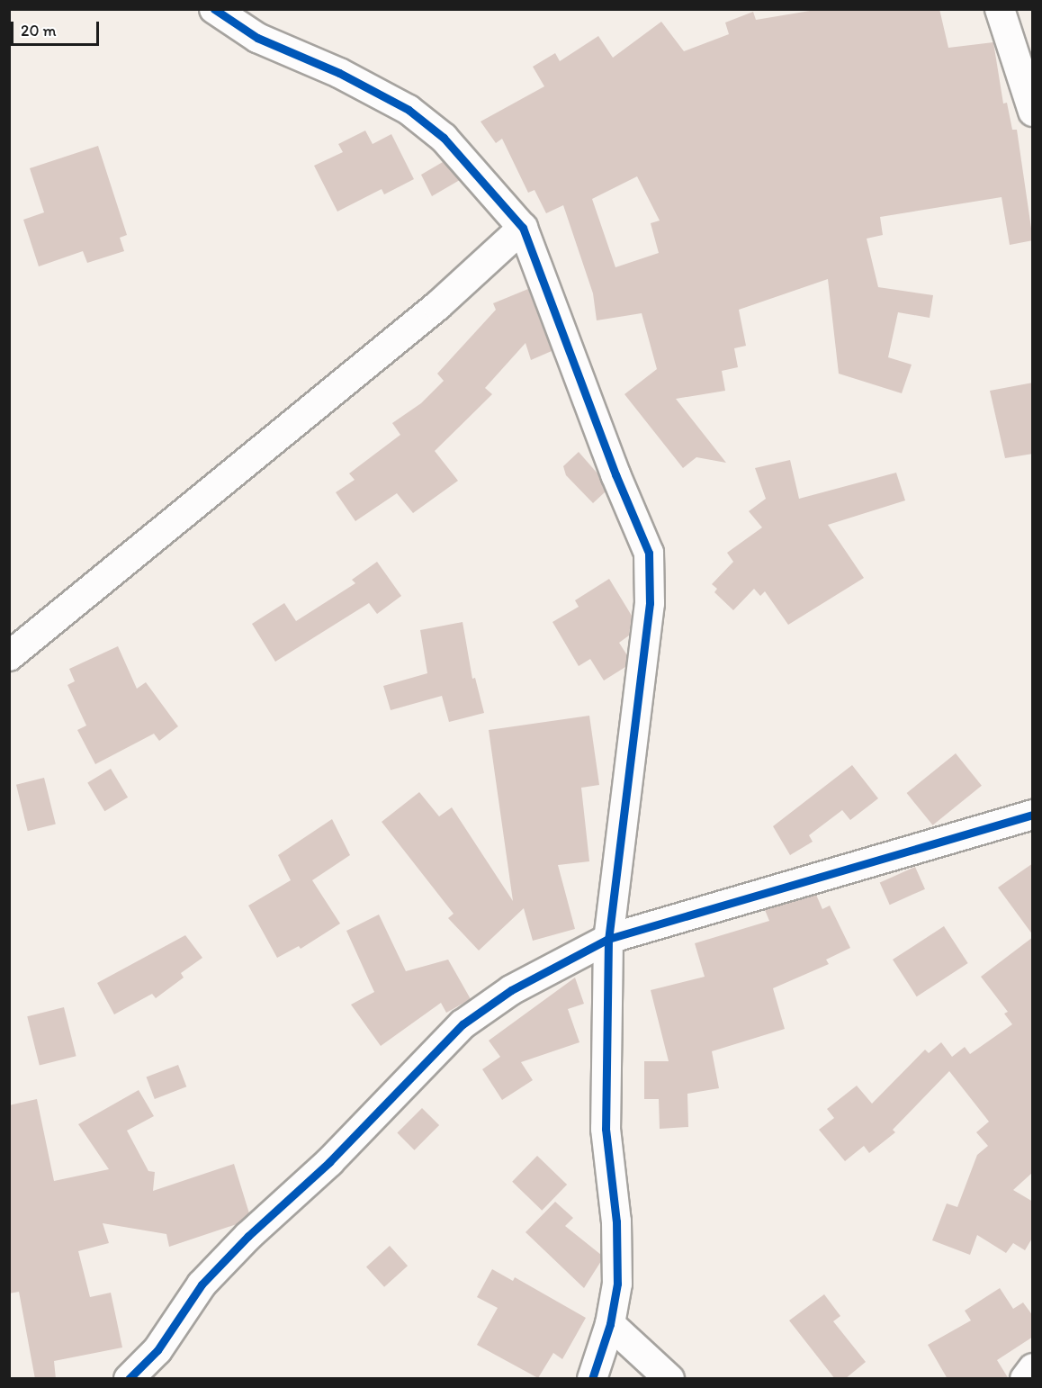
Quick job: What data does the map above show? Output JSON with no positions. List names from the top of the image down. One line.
{"scale_bar":"20 m"}
